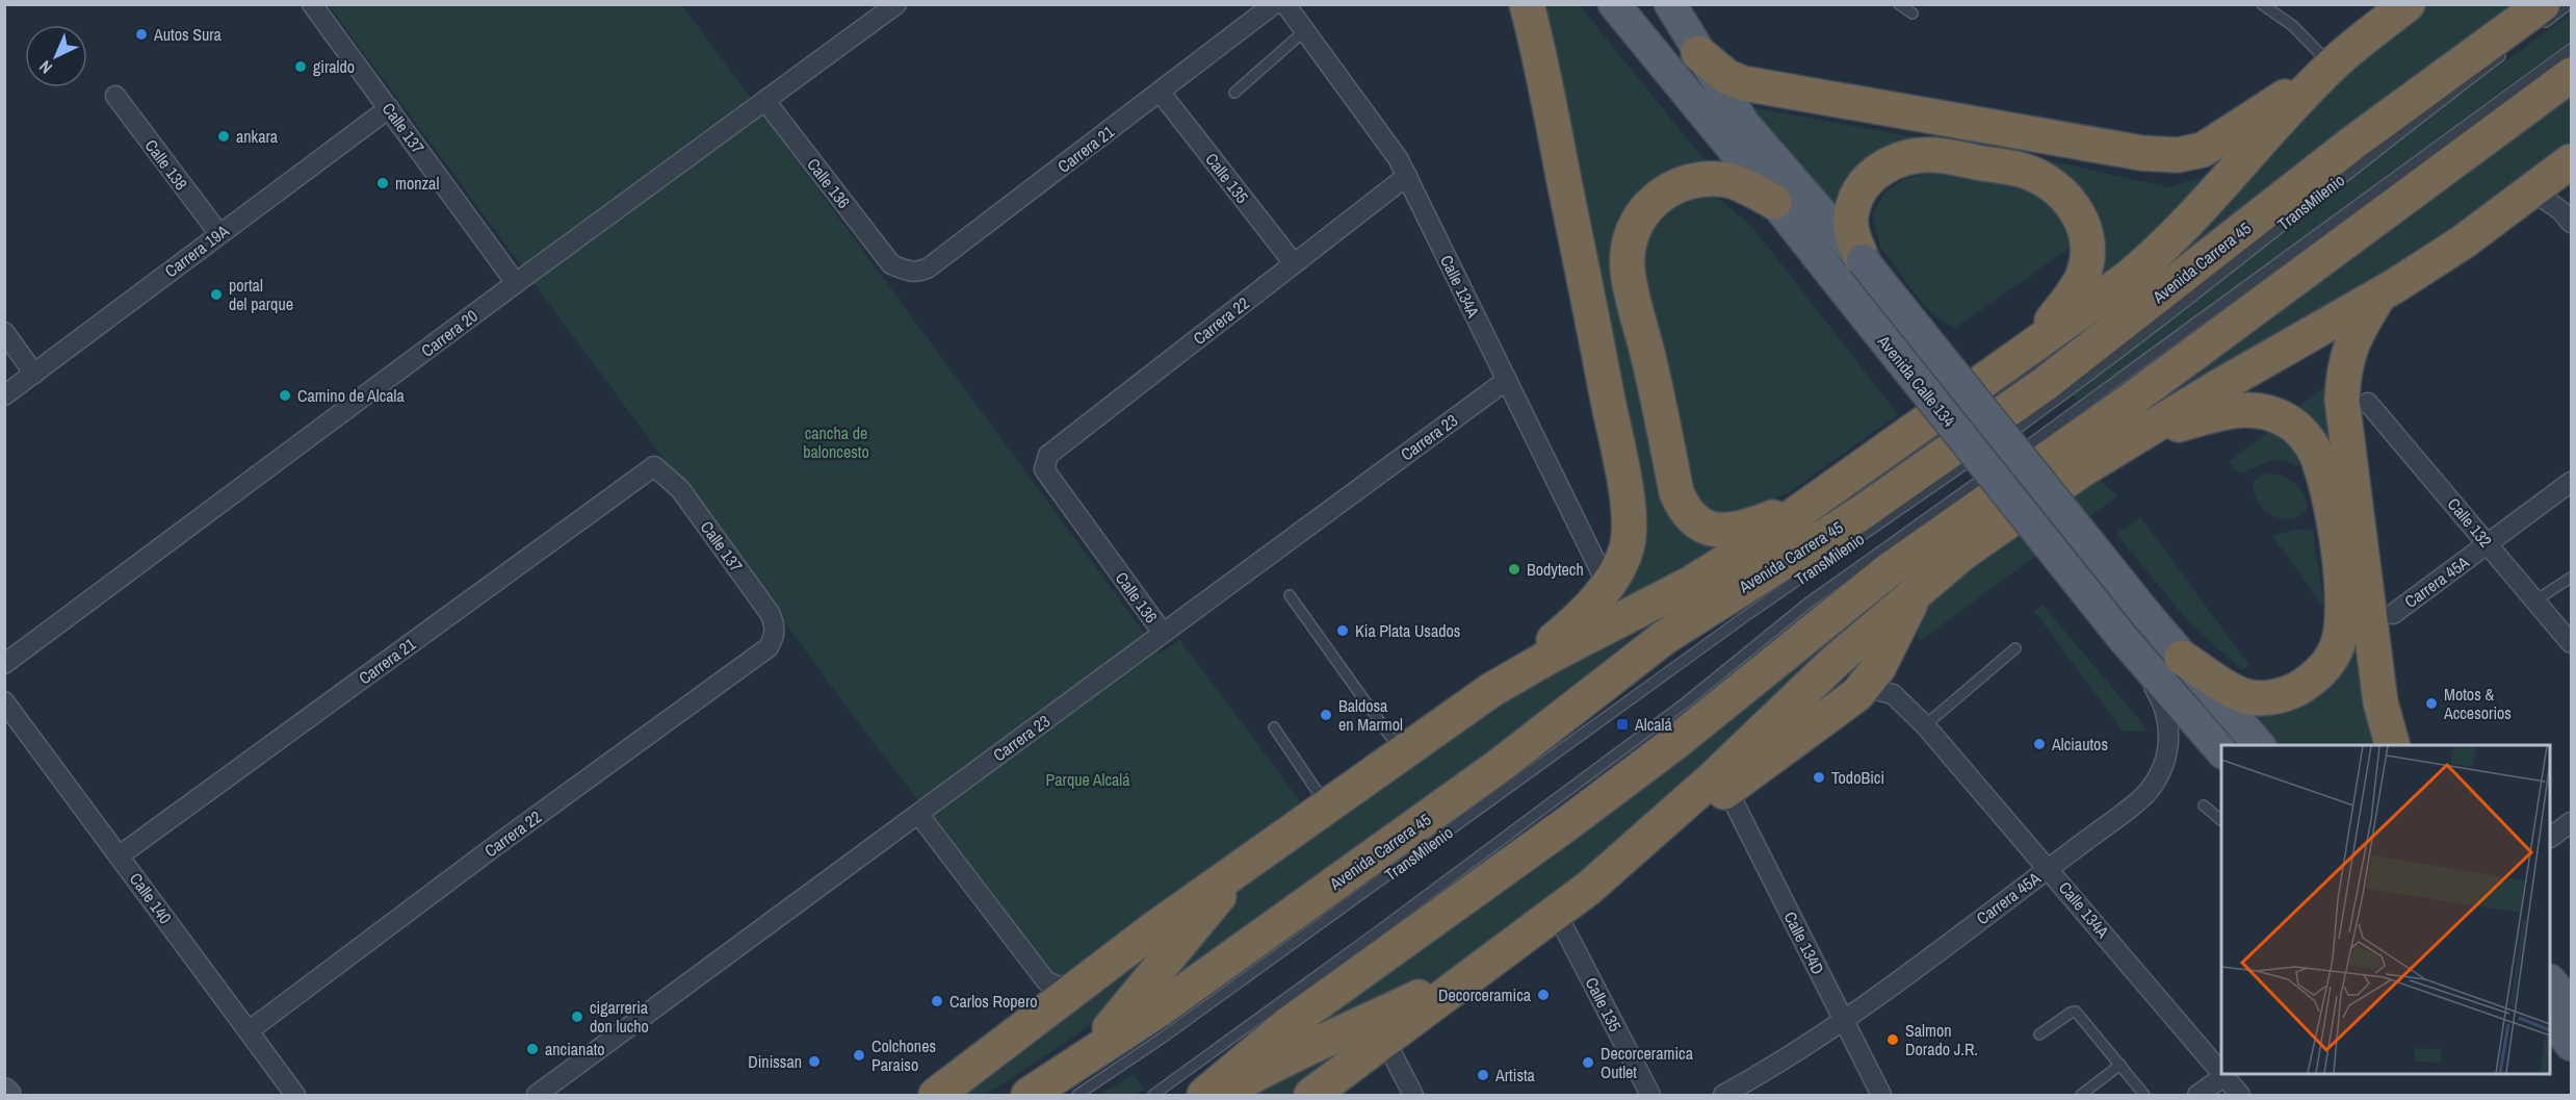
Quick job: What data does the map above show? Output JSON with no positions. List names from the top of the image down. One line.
{"streets":{"highway":["Avenida Carrera 45"],"main road":["Avenida Calle 134"],"street":["Calle 137","Carrera 21","Calle 138","Calle 135","Calle 136","Carrera 19A","Calle 134A","Carrera 22","Carrera 20","Carrera 23","Calle 132","Carrera 45A","Calle 140","Calle 134D"],"lane":["TransMilenio"]},"crossings":[["Calle 137","Carrera 21"],["Calle 137","Carrera 19A"],["Calle 137","Carrera 22"],["Calle 137","Carrera 20"],["Carrera 21","Calle 135"],["Carrera 21","Calle 136"],["Carrera 21","Calle 140"],["Calle 138","Carrera 19A"],["Calle 135","Carrera 22"],["Calle 136","Carrera 22"],["Calle 136","Carrera 20"],["Calle 136","Carrera 23"],["TransMilenio","Avenida Carrera 45"],["Calle 134A","Carrera 22"],["Calle 134A","Carrera 23"],["Calle 134A","Carrera 45A"],["Carrera 22","Calle 140"],["Avenida Calle 134","Carrera 45A"],["Calle 132","Carrera 45A"],["Carrera 45A","Calle 134D"]],"parks":["cancha de baloncesto","Parque Alcalá"],"places":{"other":["Autos Sura","giraldo","ankara","monzal","portal del parque","Camino de Alcala","Bodytech","Kia Plata Usados","Motos & Accesorios","Baldosa en Marmol","Alciautos","TodoBici","Decorceramica","Carlos Ropero","cigarreria don lucho","Salmon Dorado J.R.","ancianato","Colchones Paraiso","Dinissan","Decorceramica Outlet","Artista"],"transit":["Alcalá"]},"north":"bottom left"}
